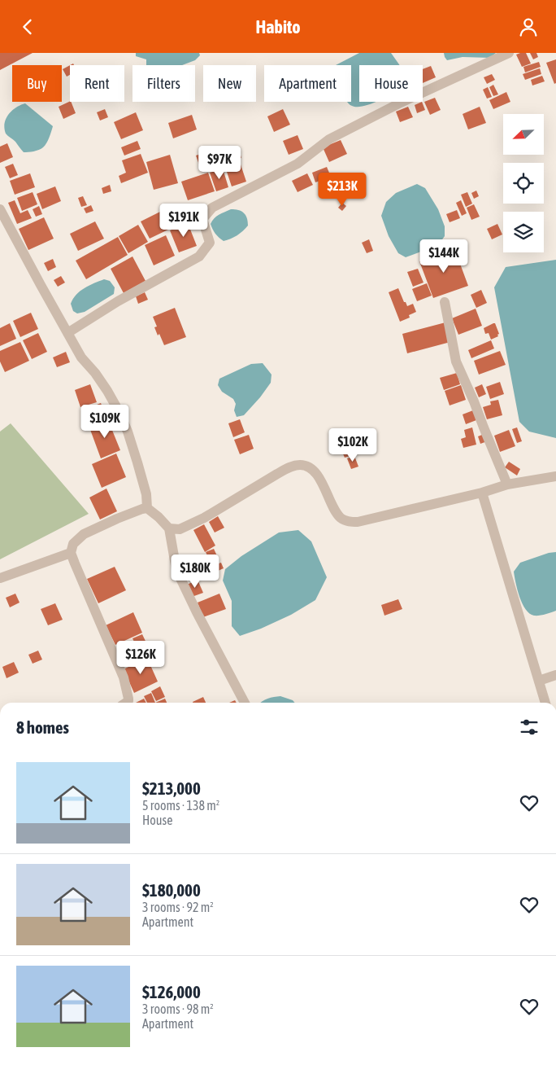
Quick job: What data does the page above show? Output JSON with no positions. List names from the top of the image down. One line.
{"north":"bottom left","page":{"header":"Habito","chip":["Buy","Rent","Filters","New","Apartment","House"],"price":["$97K","$213K","$191K","$144K","$109K","$102K","$180K","$126K"],"heading":"8 homes","list":[{"name":"$213,000","note":"5 rooms · 138 m² · House"},{"name":"$180,000","note":"3 rooms · 92 m² · Apartment"},{"name":"$126,000","note":"3 rooms · 98 m² · Apartment"}]}}
